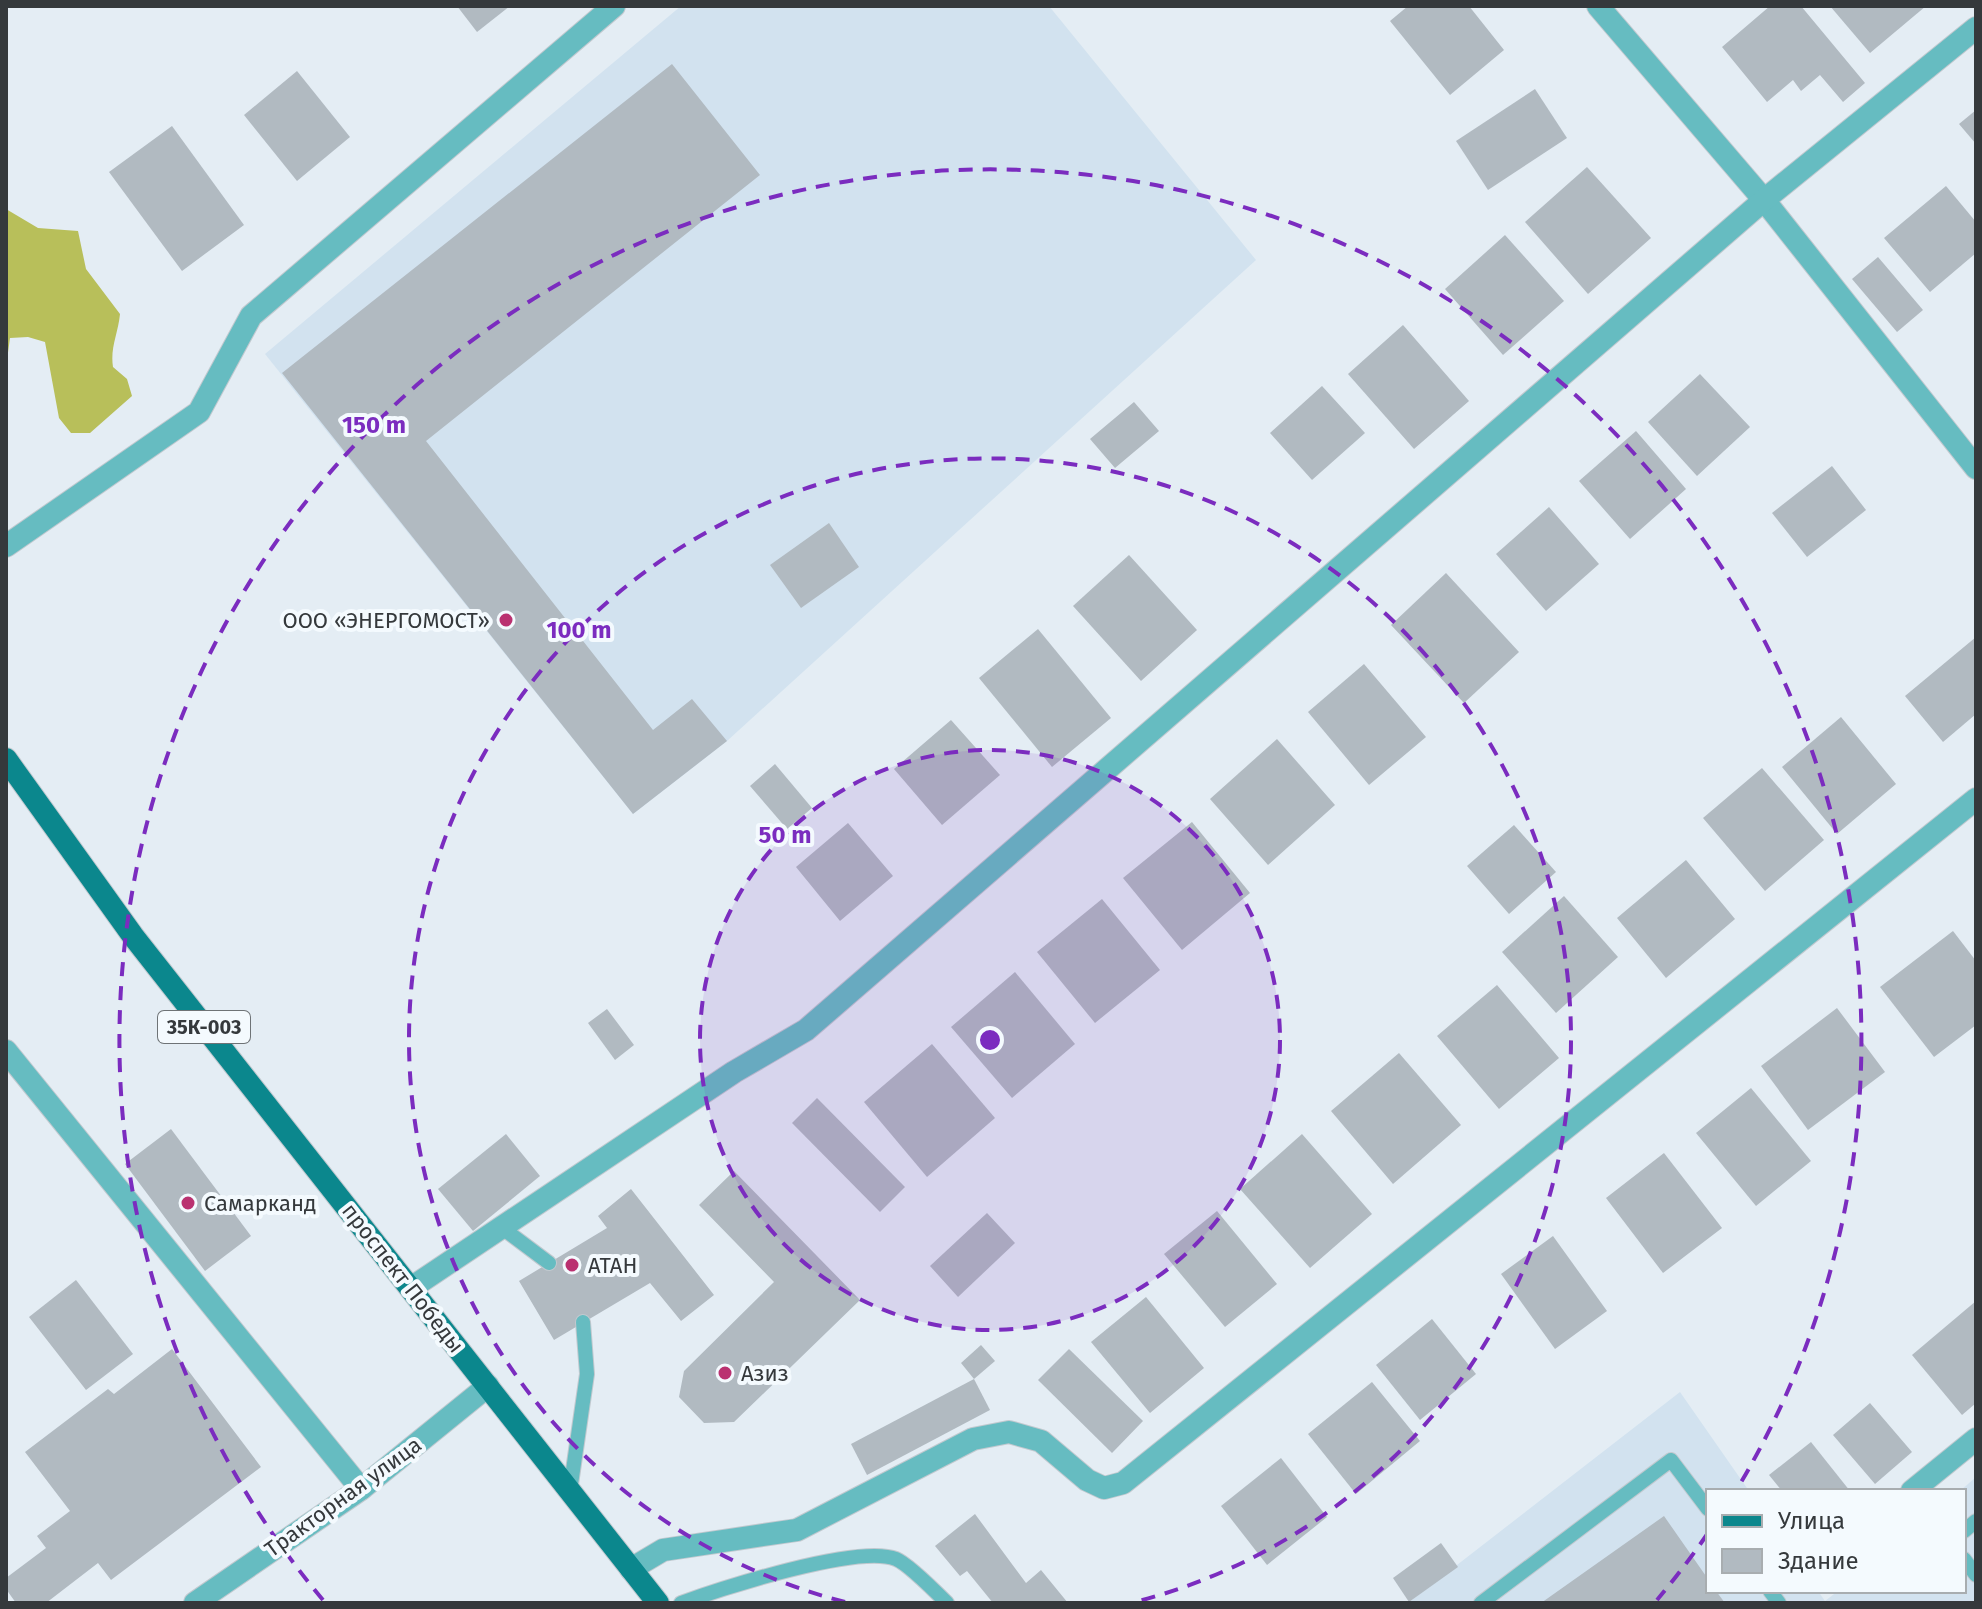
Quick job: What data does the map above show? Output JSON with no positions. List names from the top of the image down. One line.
{"streets":{"main road":["35К-003","проспект Победы"],"street":["Тракторная улица"]},"crossings":[["проспект Победы","Тракторная улица"]],"places":["ООО «ЭНЕРГОМОСТ»","Самарканд","АТАН","Азиз"],"legend":["Улица","Здание"],"rings":["150 m","100 m","50 m"]}
